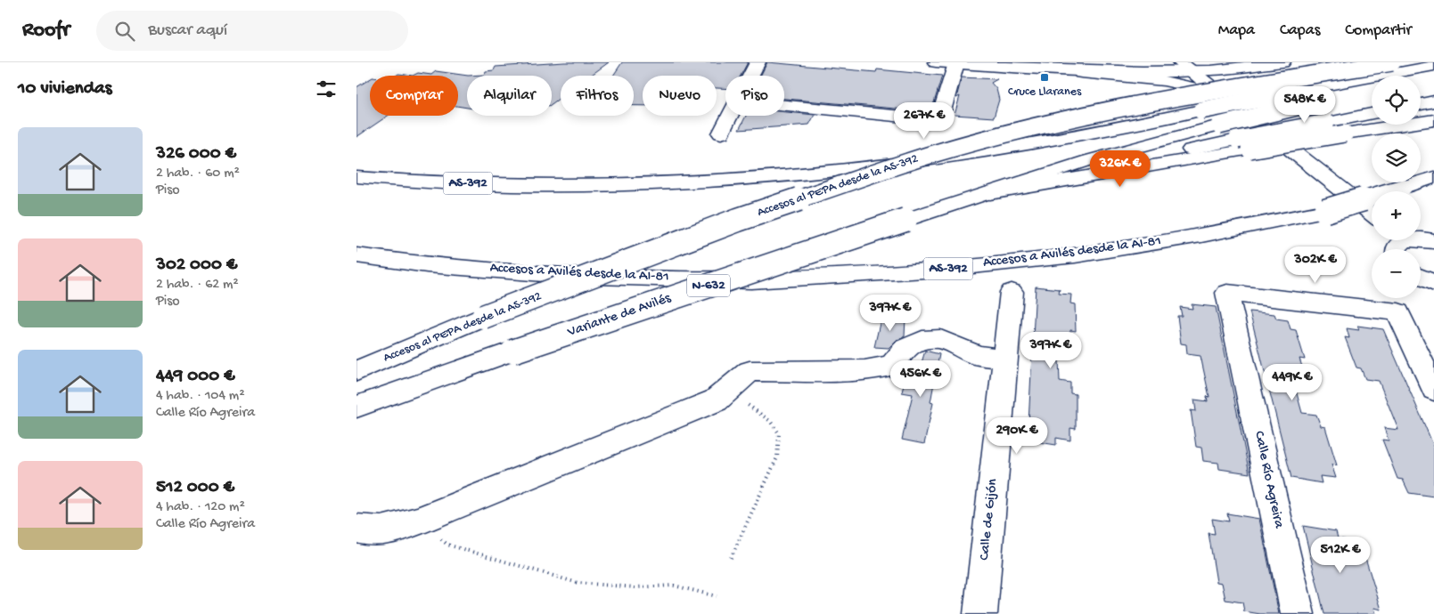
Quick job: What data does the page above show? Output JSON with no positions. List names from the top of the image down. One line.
{"streets":{"main road":["AS-392","Accesos al PEPA desde la AS-392","Accesos a Avilés desde la AI-81","N-632","Variante de Avilés","Calle Río Agreira","Calle de Gijón"]},"places":{"transit":["Cruce Llaranes"]},"page":{"header":"Roofr","search":"Buscar aquí","nav":["Mapa","Capas","Compartir"],"heading":"10 viviendas","map_buttons":["+","−"],"chip":["Comprar","Alquilar","Filtros","Nuevo","Piso"],"price":["548K €","267K €","326K €","302K €","397K €","397K €","456K €","449K €","290K €","512K €"],"list":[{"name":"326 000 €","note":"2 hab. · 60 m² · Piso"},{"name":"302 000 €","note":"2 hab. · 62 m² · Piso"},{"name":"449 000 €","note":"4 hab. · 104 m² · Calle Río Agreira"},{"name":"512 000 €","note":"4 hab. · 120 m² · Calle Río Agreira"}]}}
